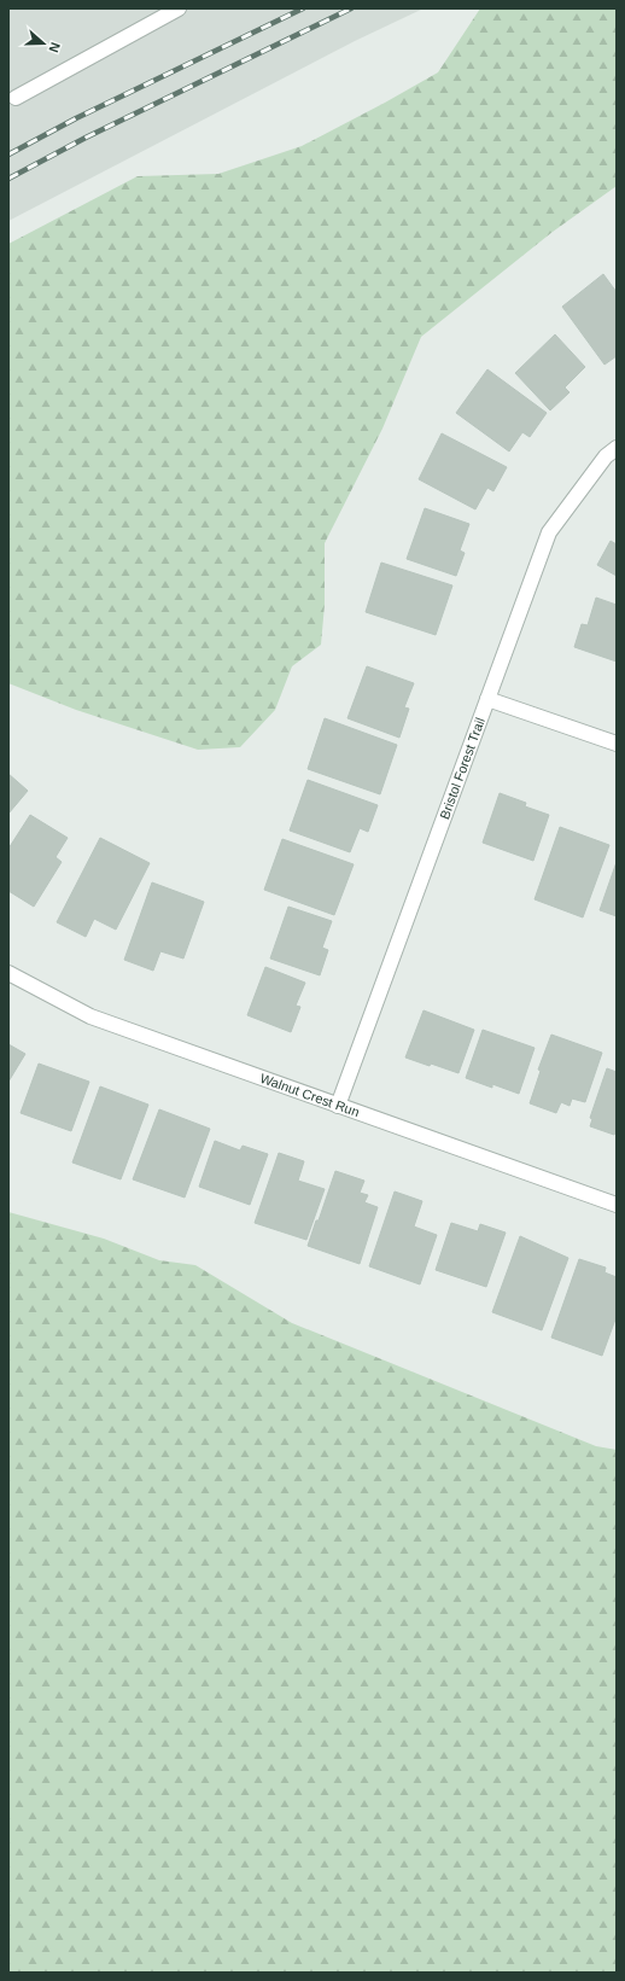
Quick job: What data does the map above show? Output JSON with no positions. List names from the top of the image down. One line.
{"streets":{"street":["Bristol Forest Trail","Walnut Crest Run"]},"crossings":[["Bristol Forest Trail","Walnut Crest Run"]],"north":"right"}
